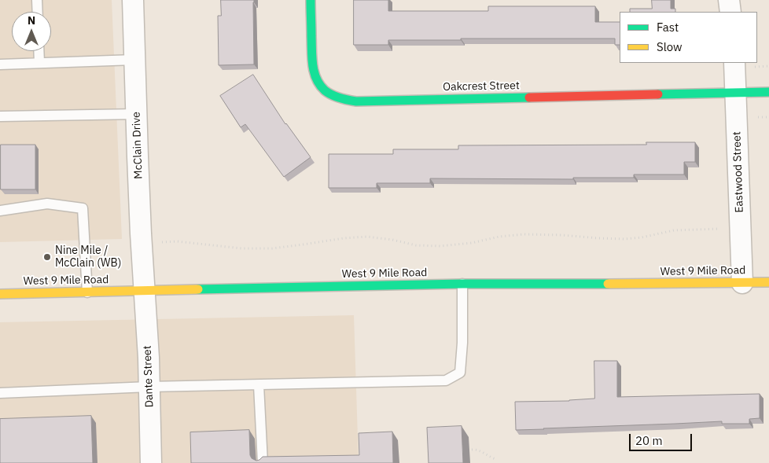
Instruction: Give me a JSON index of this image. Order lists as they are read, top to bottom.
{
  "streets": {
    "main road": ["Oakcrest Street", "West 9 Mile Road"],
    "street": ["McClain Drive", "Eastwood Street", "Dante Street"]
  },
  "crossings": [
    ["Oakcrest Street", "Eastwood Street"],
    ["McClain Drive", "West 9 Mile Road"],
    ["McClain Drive", "Dante Street"],
    ["Eastwood Street", "West 9 Mile Road"],
    ["West 9 Mile Road", "Dante Street"]
  ],
  "places": ["Nine Mile / McClain (WB)"],
  "legend": ["Fast", "Slow"],
  "scale_bar": "20 m",
  "north": "top"
}
